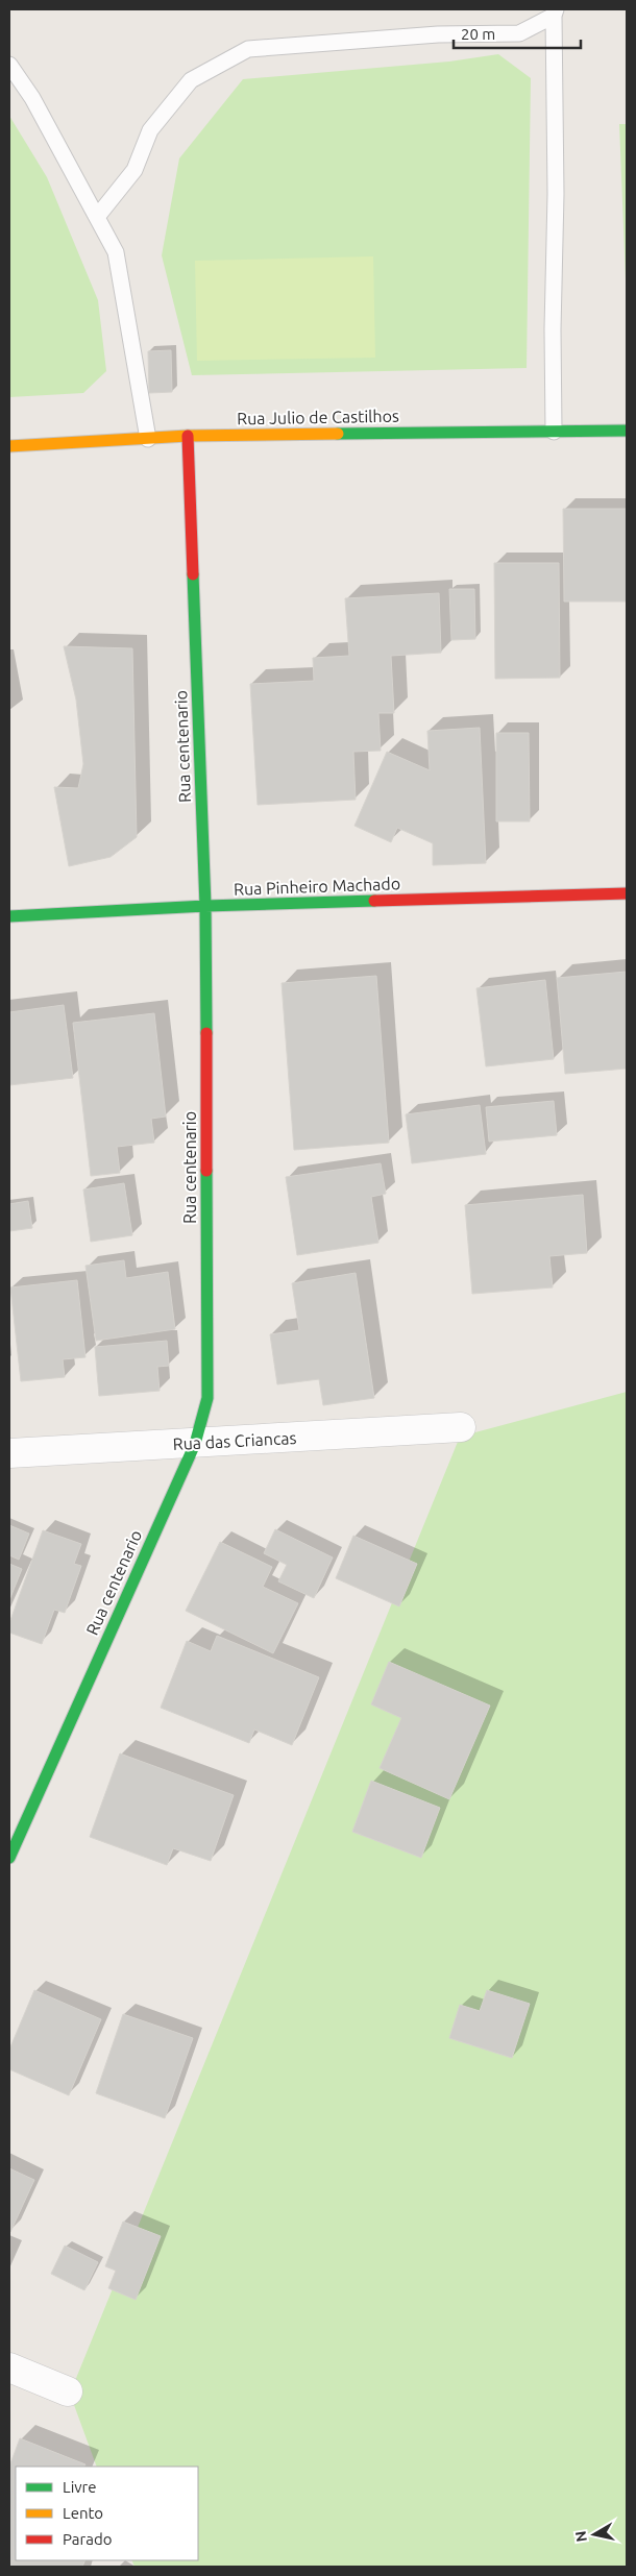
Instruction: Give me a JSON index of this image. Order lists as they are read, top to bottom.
{
  "streets": {
    "street": [
      "Rua Julio de Castilhos",
      "Rua centenario",
      "Rua Pinheiro Machado",
      "Rua das Criancas"
    ]
  },
  "crossings": [
    ["Rua Julio de Castilhos", "Rua centenario"],
    ["Rua centenario", "Rua Pinheiro Machado"],
    ["Rua centenario", "Rua das Criancas"]
  ],
  "legend": ["Livre", "Lento", "Parado"],
  "scale_bar": "20 m",
  "north": "left"
}
